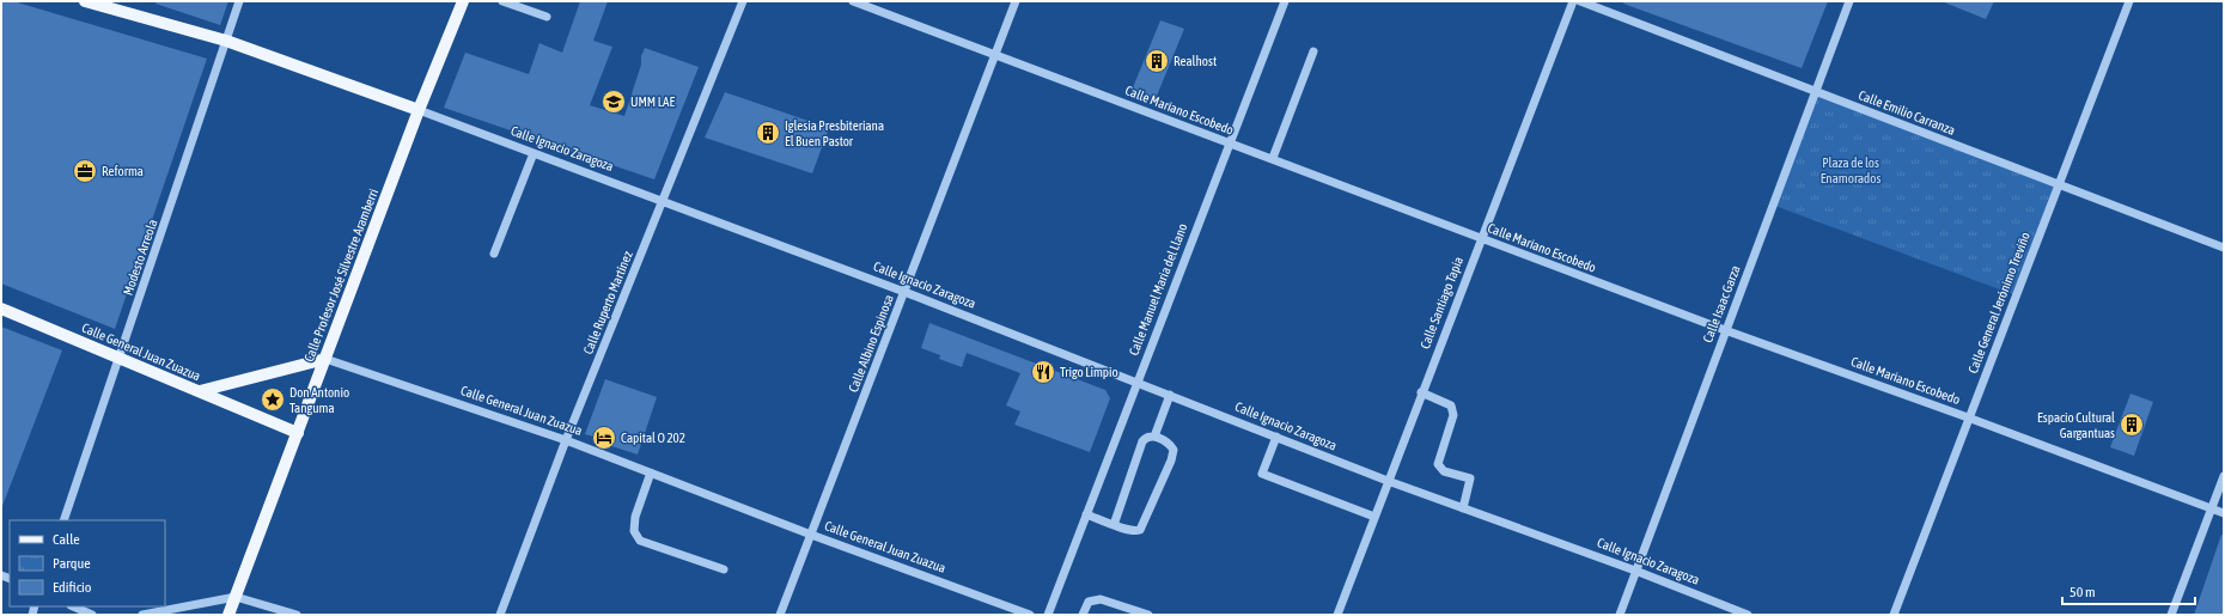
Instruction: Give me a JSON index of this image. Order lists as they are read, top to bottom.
{
  "streets": {
    "main road": ["Calle Ignacio Zaragoza", "Calle Profesor José Silvestre Aramberri", "Calle General Juan Zuazua"],
    "street": [
      "Calle Mariano Escobedo",
      "Calle Emilio Carranza",
      "Modesto Arreola",
      "Calle Manuel Maria del Llano",
      "Calle Ruperto Martínez",
      "Calle Santiago Tapia",
      "Calle General Jerónimo Treviño",
      "Calle Isaac Garza",
      "Calle Albino Espinosa"
    ]
  },
  "crossings": [
    ["Calle Mariano Escobedo", "Calle Manuel Maria del Llano"],
    ["Calle Mariano Escobedo", "Calle Santiago Tapia"],
    ["Calle Mariano Escobedo", "Calle General Jerónimo Treviño"],
    ["Calle Mariano Escobedo", "Calle Isaac Garza"],
    ["Calle Mariano Escobedo", "Calle Albino Espinosa"],
    ["Calle Emilio Carranza", "Calle General Jerónimo Treviño"],
    ["Calle Emilio Carranza", "Calle Isaac Garza"],
    ["Calle Ignacio Zaragoza", "Modesto Arreola"],
    ["Calle Ignacio Zaragoza", "Calle Profesor José Silvestre Aramberri"],
    ["Calle Ignacio Zaragoza", "Calle Manuel Maria del Llano"],
    ["Calle Ignacio Zaragoza", "Calle Ruperto Martínez"],
    ["Calle Ignacio Zaragoza", "Calle Santiago Tapia"],
    ["Calle Ignacio Zaragoza", "Calle Isaac Garza"],
    ["Calle Ignacio Zaragoza", "Calle Albino Espinosa"],
    ["Modesto Arreola", "Calle General Juan Zuazua"],
    ["Calle Profesor José Silvestre Aramberri", "Calle General Juan Zuazua"],
    ["Calle Ruperto Martínez", "Calle General Juan Zuazua"],
    ["Calle Albino Espinosa", "Calle General Juan Zuazua"]
  ],
  "parks": ["Plaza de los Enamorados"],
  "places": {
    "building": ["Realhost", "Iglesia Presbiteriana El Buen Pastor", "Espacio Cultural Gargantuas"],
    "school or university": ["UMM LAE"],
    "office": ["Reforma"],
    "restaurant": ["Trigo Limpio"],
    "place": ["Don Antonio Tanguma"],
    "hotel": ["Capital O 202"]
  },
  "legend": ["Calle", "Parque", "Edificio"],
  "scale_bar": "50 m"
}
